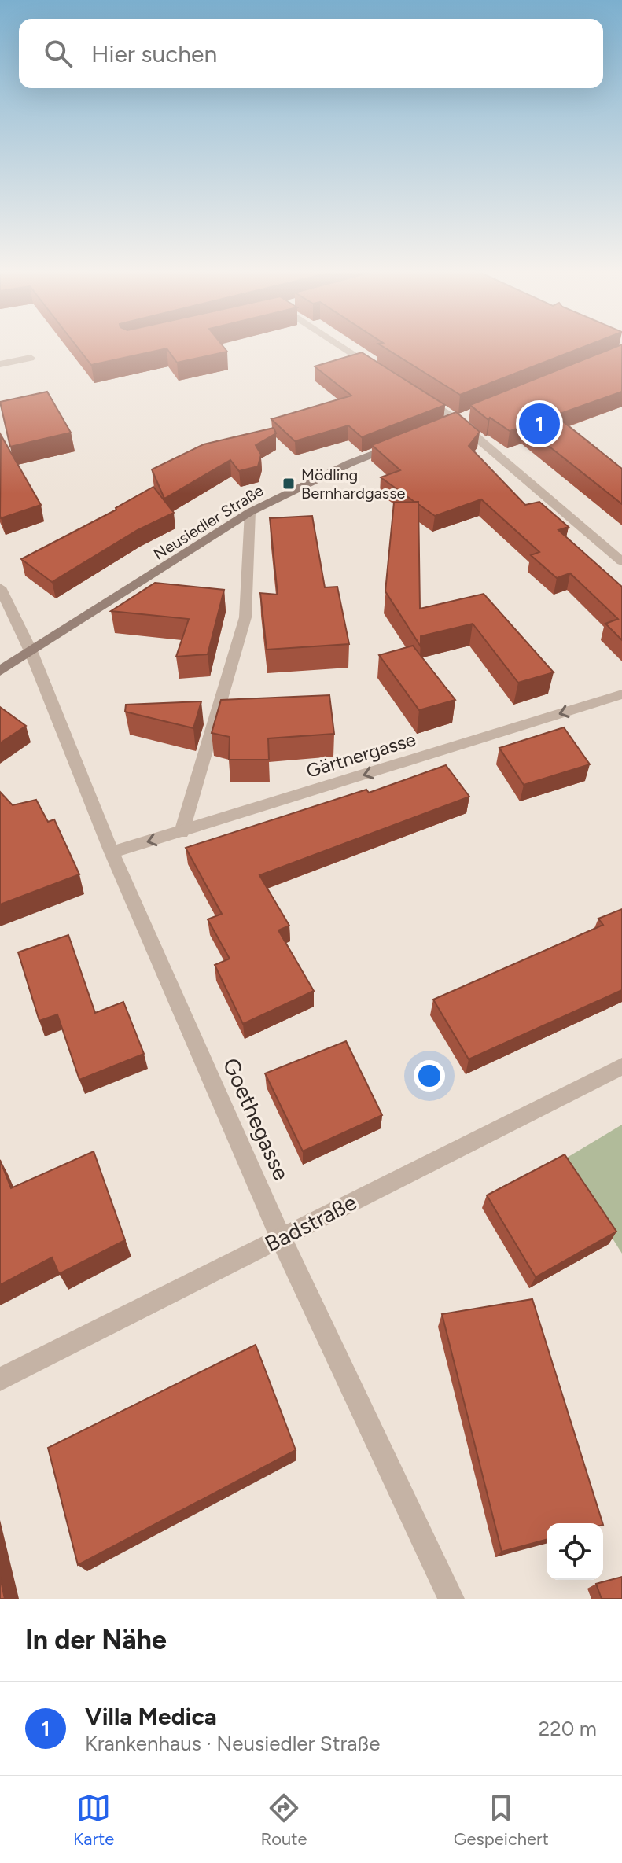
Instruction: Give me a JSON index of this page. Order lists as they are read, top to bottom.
{
  "streets": {
    "main road": ["Neusiedler Straße"],
    "street": ["Gärtnergasse", "Goethegasse", "Badstraße"]
  },
  "crossings": [
    ["Neusiedler Straße", "Goethegasse"],
    ["Gärtnergasse", "Goethegasse"],
    ["Goethegasse", "Badstraße"]
  ],
  "one_way": ["Gärtnergasse"],
  "places": {
    "transit": ["Mödling Bernhardgasse"]
  },
  "page": {
    "search": "Hier suchen",
    "pins": "1",
    "heading": "In der Nähe",
    "list": [
      {
        "mark": "1",
        "name": "Villa Medica",
        "note": "Krankenhaus · Neusiedler Straße",
        "value": "220 m"
      }
    ],
    "nav": ["Karte", "Route", "Gespeichert"]
  }
}
